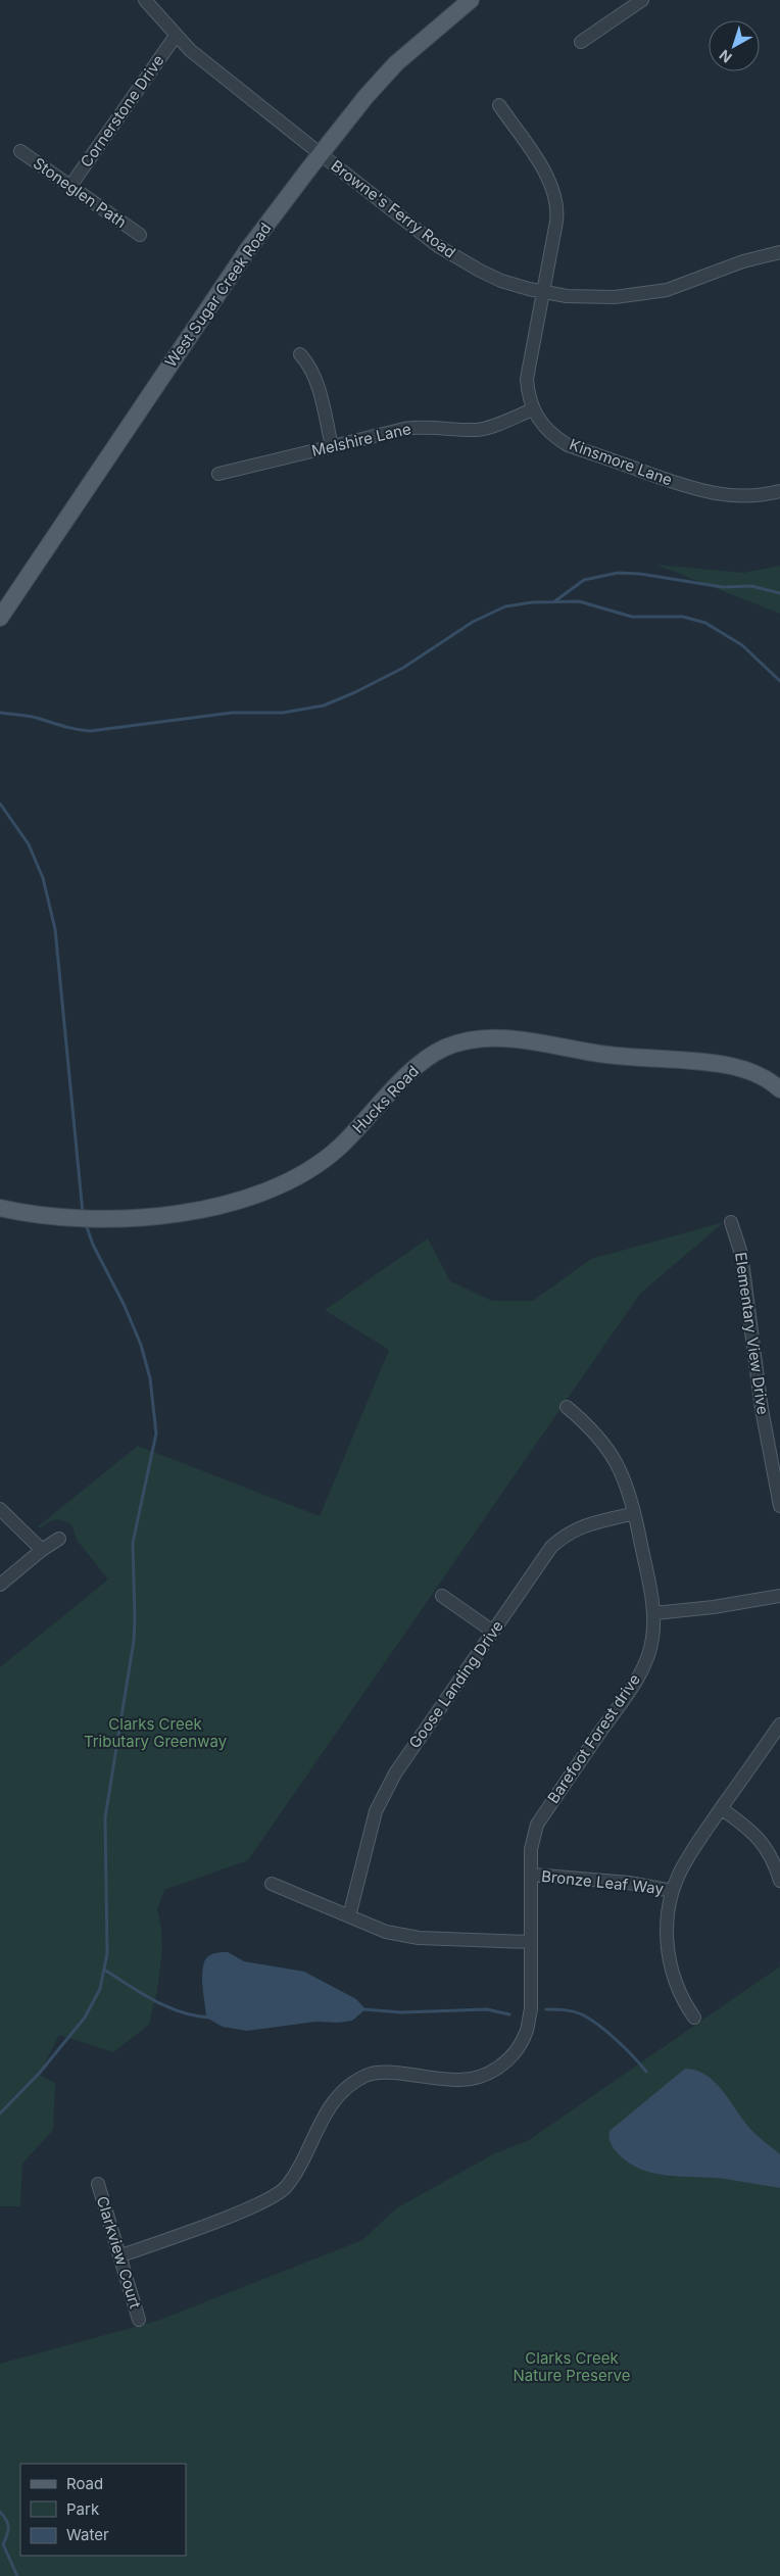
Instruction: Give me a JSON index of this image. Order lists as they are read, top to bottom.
{
  "streets": {
    "main road": ["West Sugar Creek Road", "Hucks Road"],
    "street": [
      "Cornerstone Drive",
      "Stoneglen Path",
      "Browne's Ferry Road",
      "Melshire Lane",
      "Kinsmore Lane",
      "Elementary View Drive",
      "Goose Landing Drive",
      "Barefoot Forest drive",
      "Bronze Leaf Way",
      "Clarkview Court"
    ]
  },
  "crossings": [
    ["Cornerstone Drive", "Stoneglen Path"],
    ["Cornerstone Drive", "Browne's Ferry Road"],
    ["Browne's Ferry Road", "West Sugar Creek Road"],
    ["Browne's Ferry Road", "Kinsmore Lane"],
    ["Melshire Lane", "Kinsmore Lane"],
    ["Goose Landing Drive", "Barefoot Forest drive"],
    ["Barefoot Forest drive", "Bronze Leaf Way"]
  ],
  "parks": ["Clarks Creek Tributary Greenway", "Clarks Creek Nature Preserve"],
  "legend": ["Road", "Park", "Water"],
  "north": "bottom left"
}
